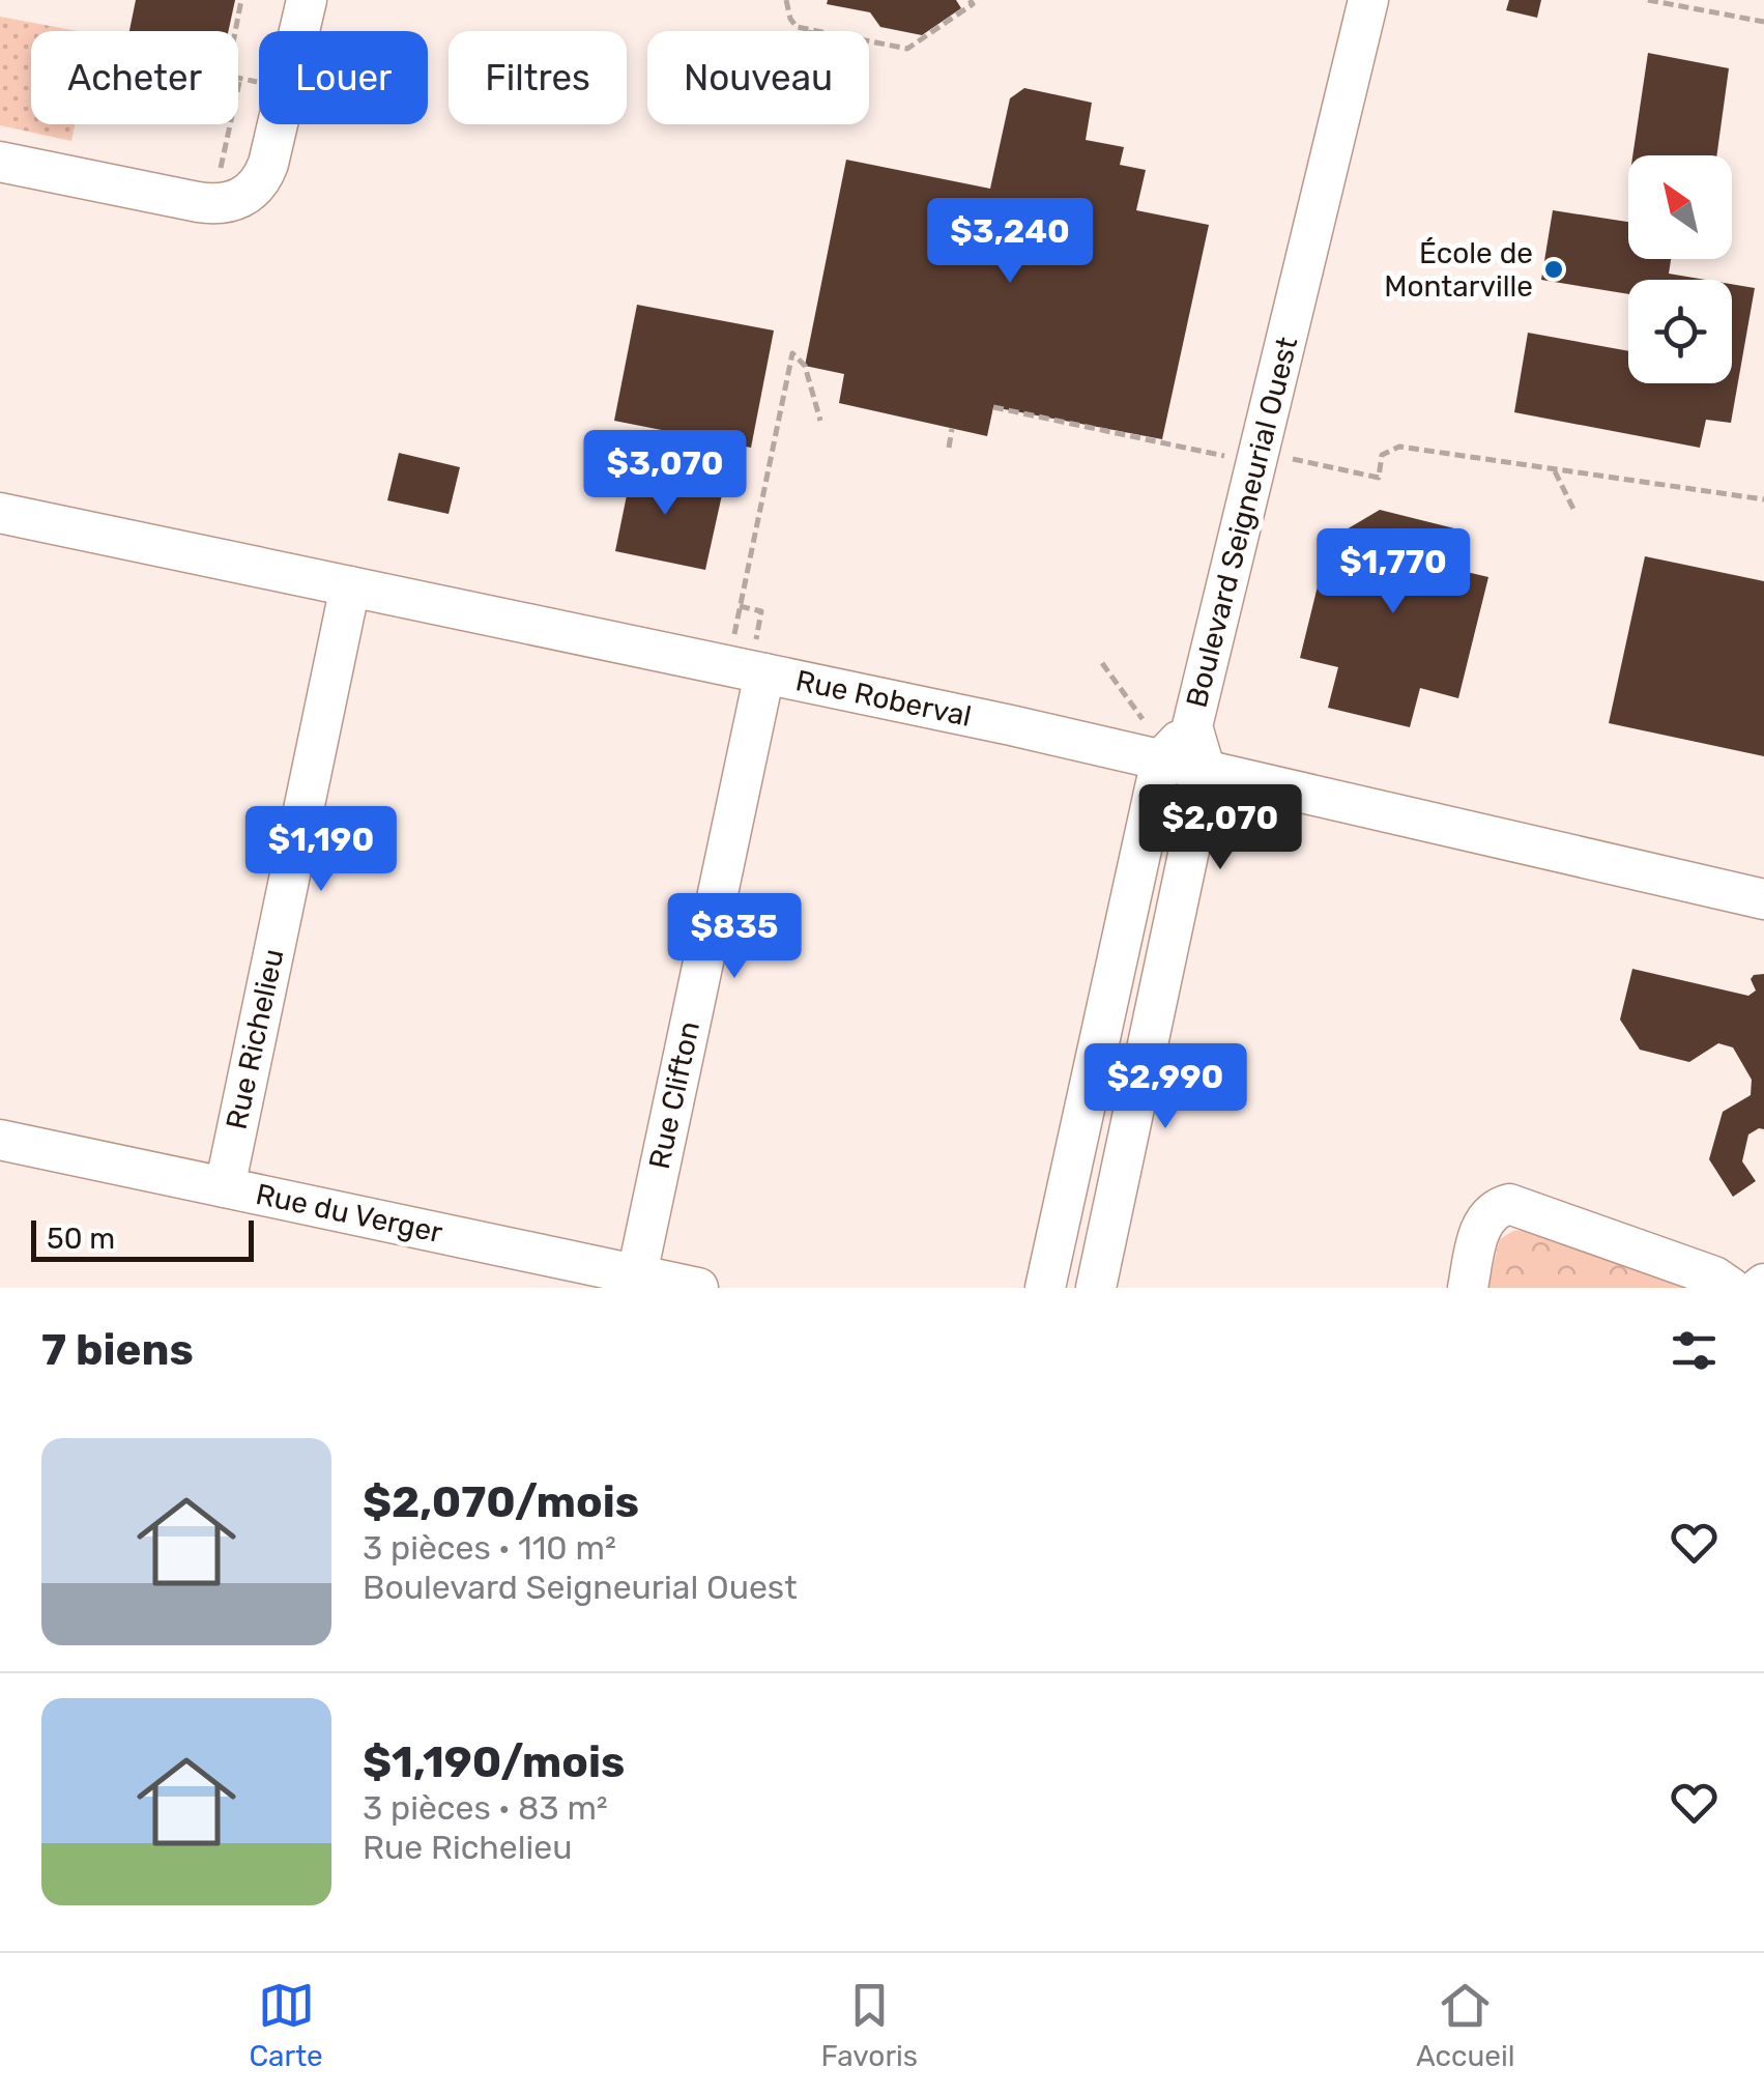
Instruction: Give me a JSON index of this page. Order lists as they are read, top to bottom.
{
  "streets": {
    "street": [
      "Boulevard Seigneurial Ouest",
      "Rue Roberval",
      "Rue Richelieu",
      "Rue Clifton",
      "Rue du Verger"
    ]
  },
  "crossings": [
    ["Boulevard Seigneurial Ouest", "Rue Roberval"],
    ["Rue Roberval", "Rue Richelieu"],
    ["Rue Roberval", "Rue Clifton"],
    ["Rue Richelieu", "Rue du Verger"],
    ["Rue Clifton", "Rue du Verger"]
  ],
  "places": ["École de Montarville"],
  "scale_bar": "50 m",
  "north": "top left",
  "page": {
    "chip": [
      "Acheter",
      "Louer",
      "Filtres",
      "Nouveau"
    ],
    "price": [
      "$3,240",
      "$3,070",
      "$1,770",
      "$2,070",
      "$1,190",
      "$835",
      "$2,990"
    ],
    "scale": "50 m",
    "heading": "7 biens",
    "list": [
      {
        "name": "$2,070/mois",
        "note": "3 pièces · 110 m² · Boulevard Seigneurial Ouest"
      },
      {
        "name": "$1,190/mois",
        "note": "3 pièces · 83 m² · Rue Richelieu"
      }
    ],
    "tabs": ["Carte", "Favoris", "Accueil"]
  }
}
